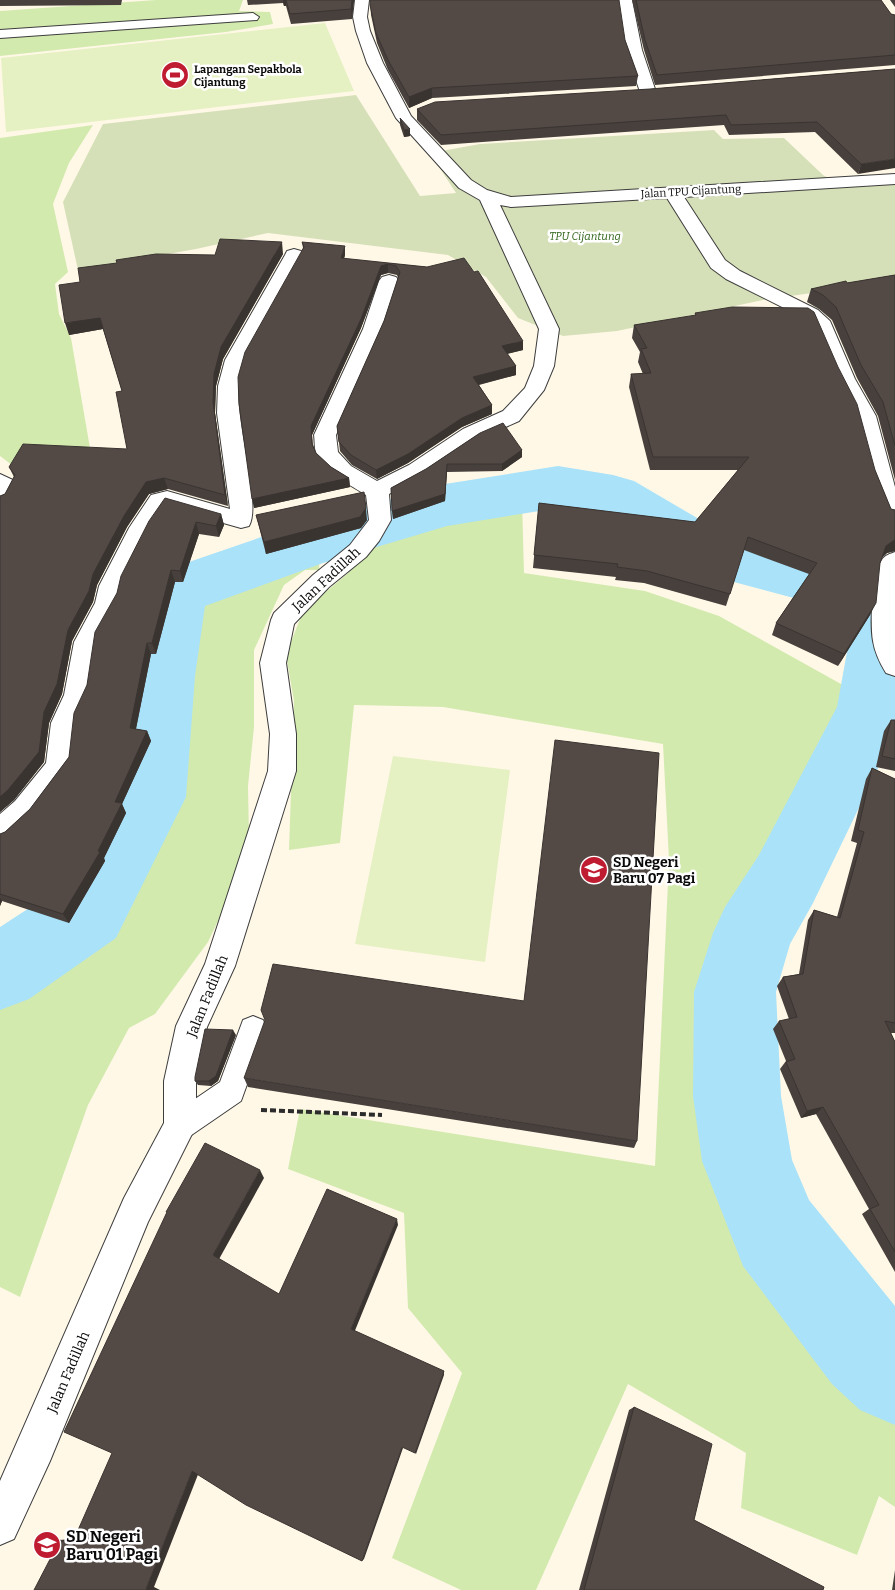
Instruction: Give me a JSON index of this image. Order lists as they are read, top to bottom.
{
  "streets": {
    "street": ["Jalan TPU Cijantung", "Jalan Fadillah"]
  },
  "parks": ["TPU Cijantung"],
  "places": {
    "sports": ["Lapangan Sepakbola Cijantung"],
    "school or university": ["SD Negeri Baru 07 Pagi", "SD Negeri Baru 01 Pagi"]
  }
}
